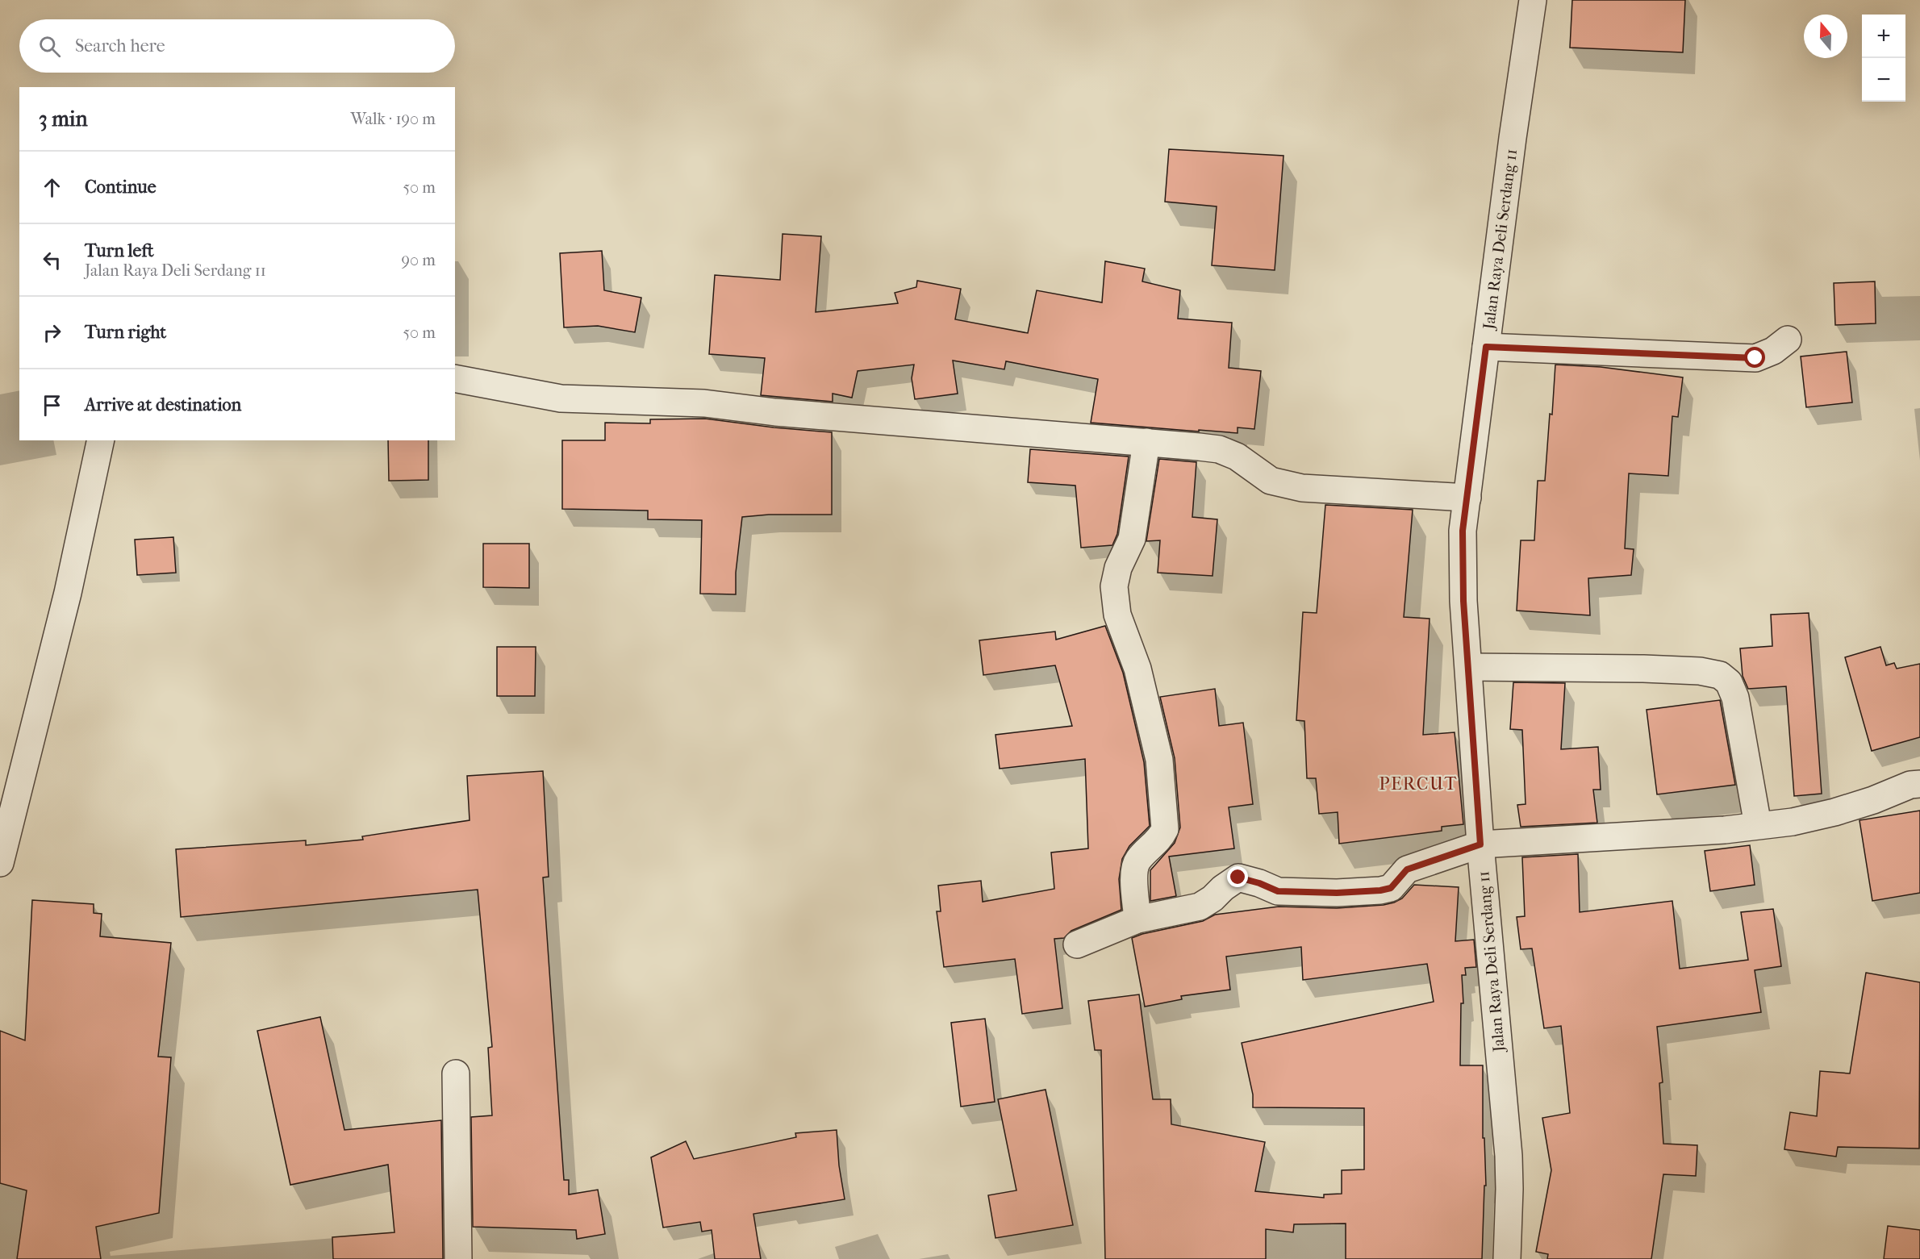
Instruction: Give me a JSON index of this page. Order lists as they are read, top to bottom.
{
  "streets": {
    "street": ["Jalan Raya Deli Serdang 11"]
  },
  "districts": ["PERCUT"],
  "north": "top",
  "page": {
    "map_buttons": ["+", "−"],
    "search": "Search here",
    "heading": ["3 min", "Walk · 190 m"],
    "list": [
      ["Continue", "50 m"],
      ["Turn left", "Jalan Raya Deli Serdang 11", "90 m"],
      ["Turn right", "50 m"],
      "Arrive at destination"
    ]
  }
}
